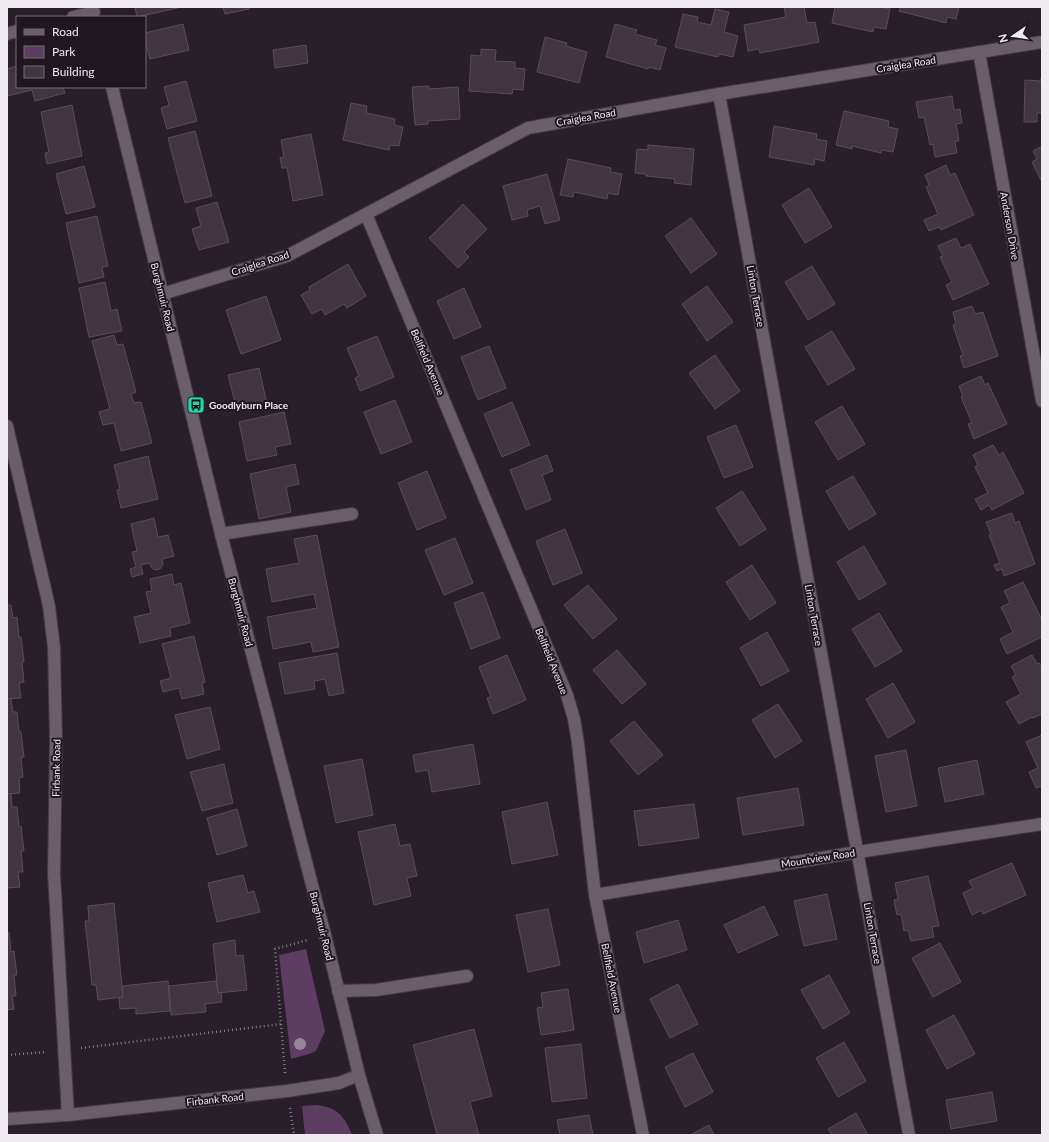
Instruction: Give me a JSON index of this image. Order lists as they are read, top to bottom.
{
  "streets": {
    "street": [
      "Craiglea Road",
      "Anderson Drive",
      "Linton Terrace",
      "Burghmuir Road",
      "Bellfield Avenue",
      "Firbank Road",
      "Mountview Road"
    ]
  },
  "crossings": [
    ["Craiglea Road", "Anderson Drive"],
    ["Craiglea Road", "Linton Terrace"],
    ["Craiglea Road", "Burghmuir Road"],
    ["Craiglea Road", "Bellfield Avenue"],
    ["Linton Terrace", "Mountview Road"],
    ["Burghmuir Road", "Firbank Road"],
    ["Bellfield Avenue", "Mountview Road"]
  ],
  "places": {
    "bus stop": ["Goodlyburn Place"]
  },
  "legend": ["Road", "Park", "Building"],
  "north": "left"
}
